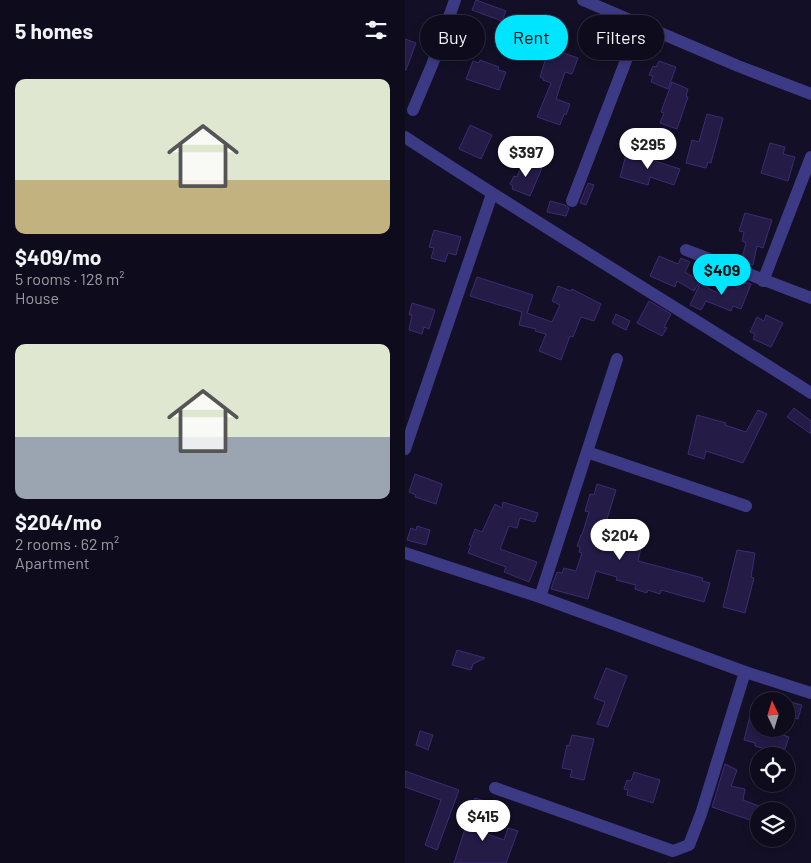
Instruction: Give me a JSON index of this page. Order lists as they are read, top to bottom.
{
  "north": "top",
  "page": {
    "heading": "5 homes",
    "chip": ["Buy", "Rent", "Filters"],
    "list": [
      {
        "name": "$409/mo",
        "note": "5 rooms · 128 m² · House"
      },
      {
        "name": "$204/mo",
        "note": "2 rooms · 62 m² · Apartment"
      }
    ],
    "price": [
      "$295",
      "$397",
      "$409",
      "$204",
      "$415"
    ]
  }
}
